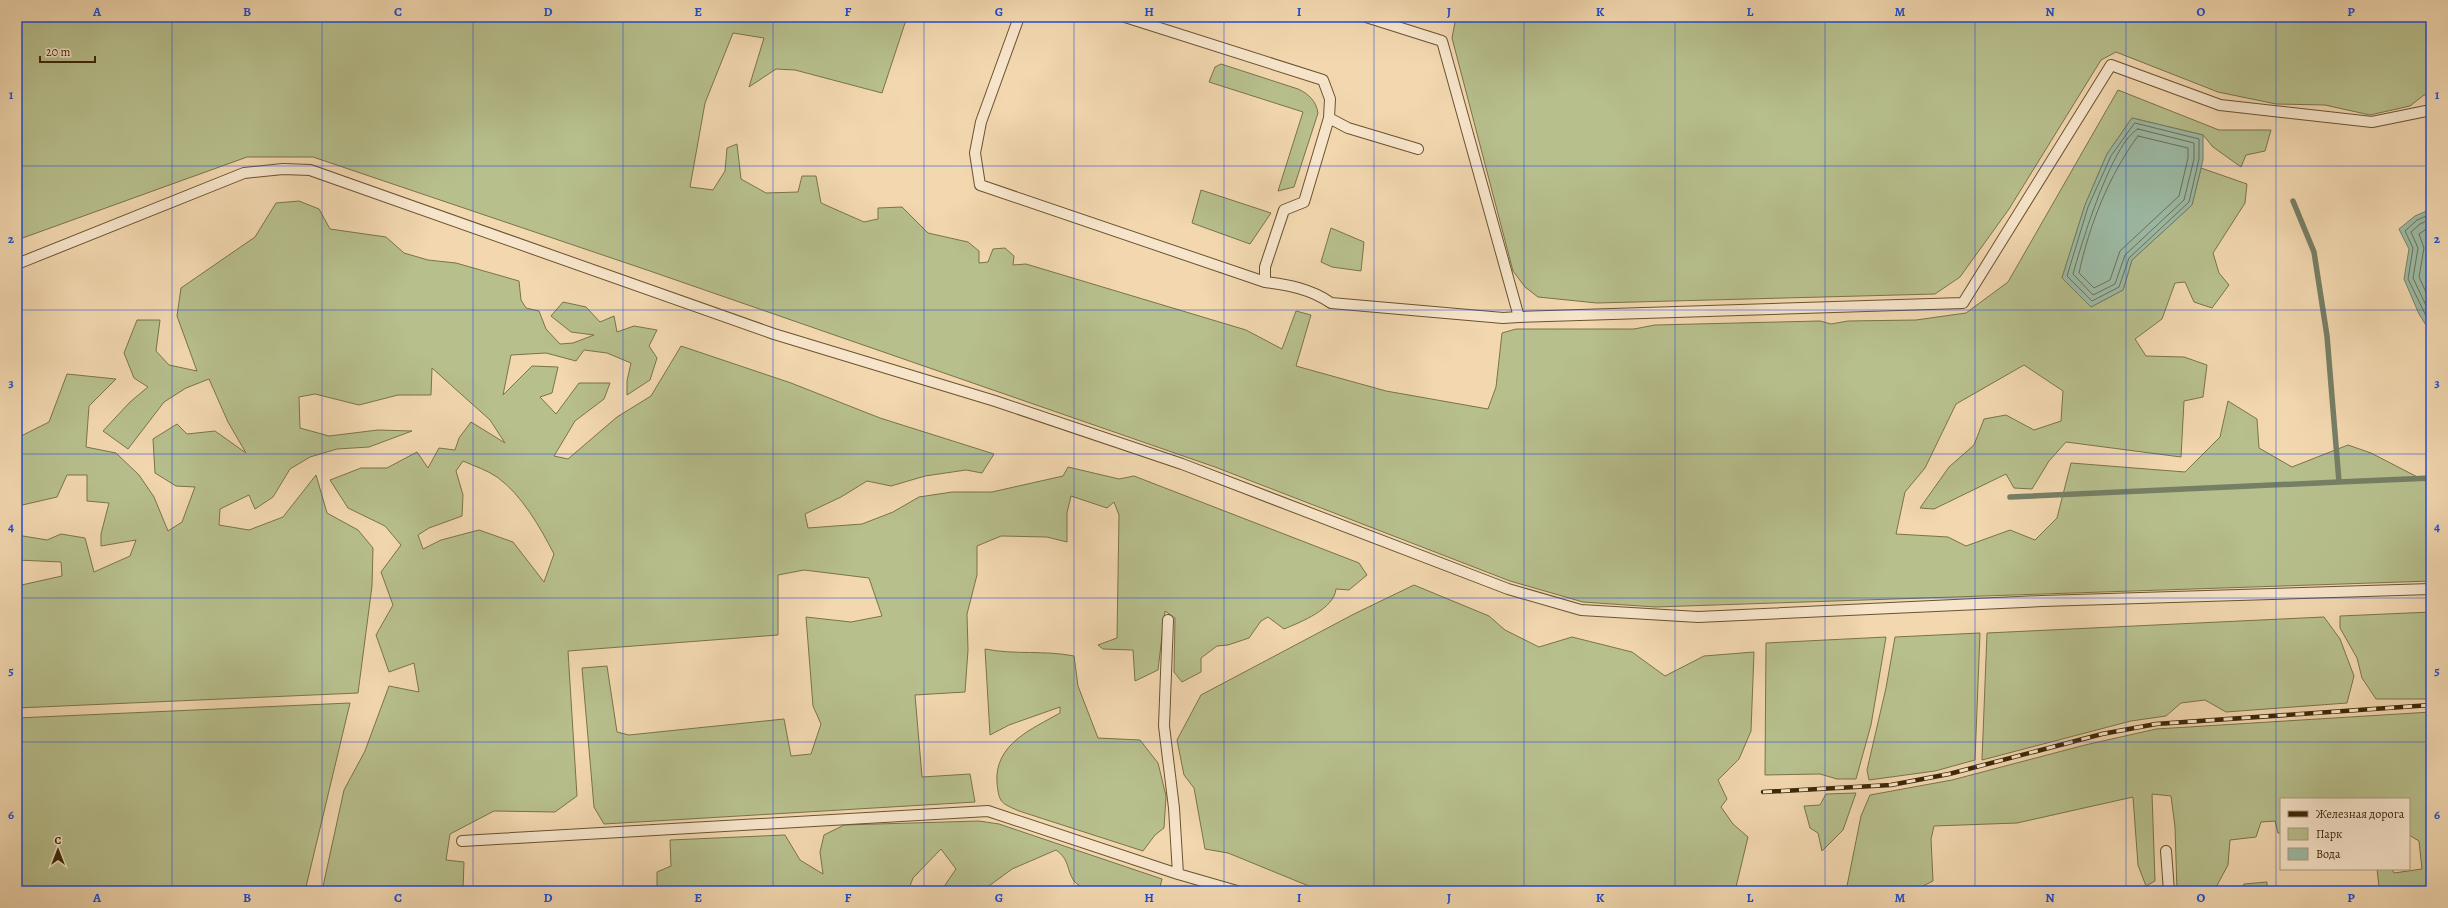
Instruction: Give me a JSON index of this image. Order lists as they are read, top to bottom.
{
  "legend": ["Железная дорога", "Парк", "Вода"],
  "scale_bar": "20 m",
  "north": "top",
  "grid": {
    "columns": [
      "A",
      "B",
      "C",
      "D",
      "E",
      "F",
      "G",
      "H",
      "I",
      "J",
      "K",
      "L",
      "M",
      "N",
      "O",
      "P"
    ],
    "rows": [
      "1",
      "2",
      "3",
      "4",
      "5",
      "6"
    ]
  }
}
